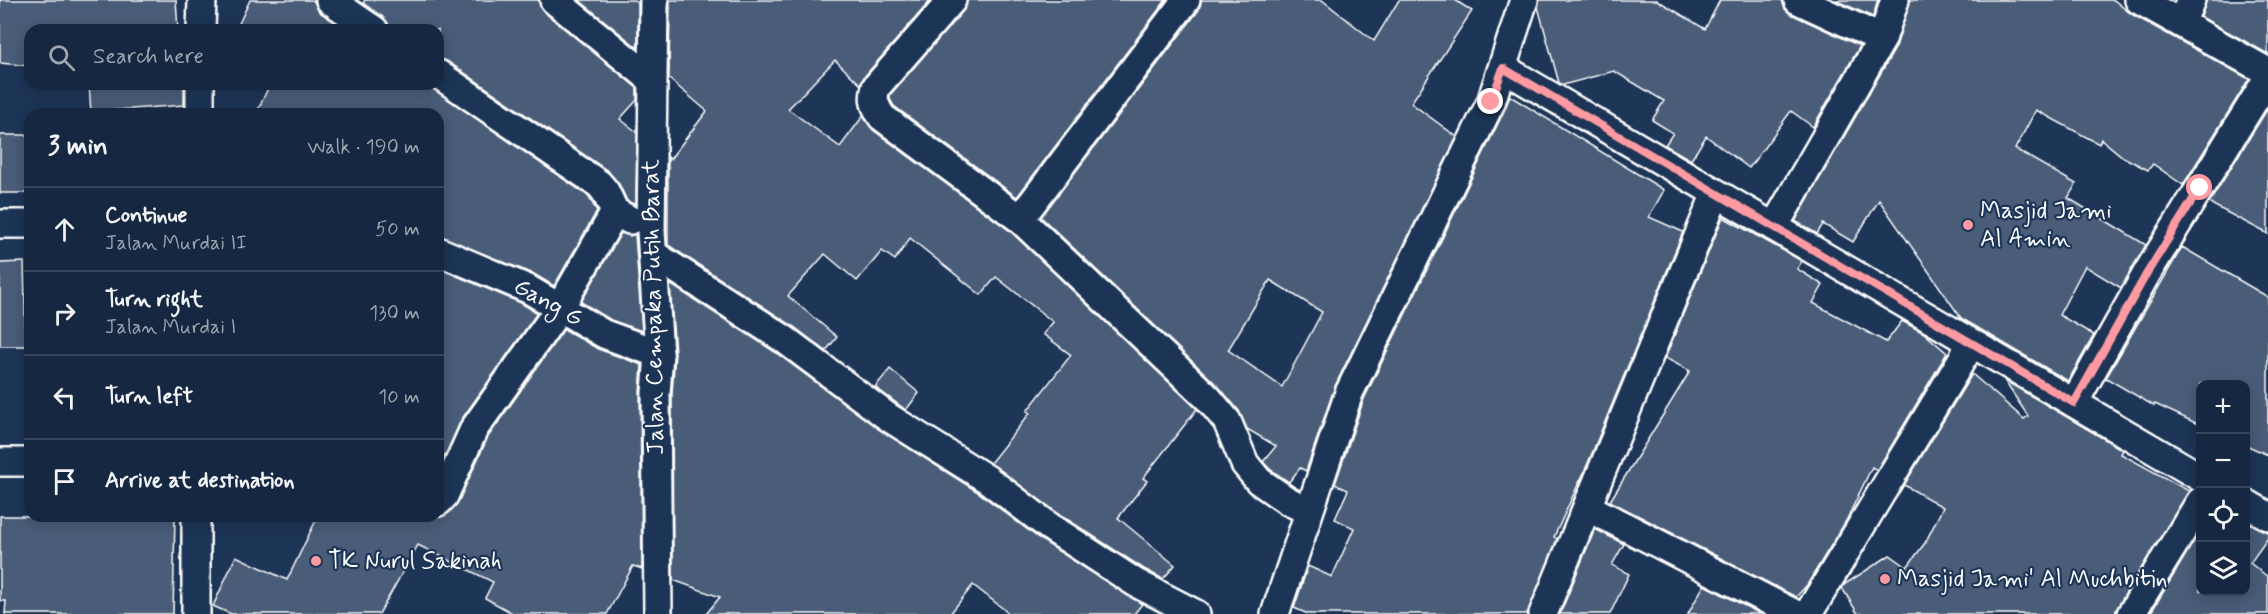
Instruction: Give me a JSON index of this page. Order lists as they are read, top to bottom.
{
  "streets": {
    "street": ["Gang G", "Jalan Cempaka Putih Barat"]
  },
  "crossings": [
    ["Gang G", "Jalan Cempaka Putih Barat"]
  ],
  "places": ["Masjid Jami Al Amin", "TK Nurul Sakinah", "Masjid Jami' Al Muchbitin"],
  "page": {
    "search": "Search here",
    "heading": ["3 min", "Walk · 190 m"],
    "list": [
      ["Continue", "Jalan Murdai II", "50 m"],
      ["Turn right", "Jalan Murdai I", "130 m"],
      ["Turn left", "10 m"],
      "Arrive at destination"
    ],
    "map_buttons": ["+", "−"]
  }
}
